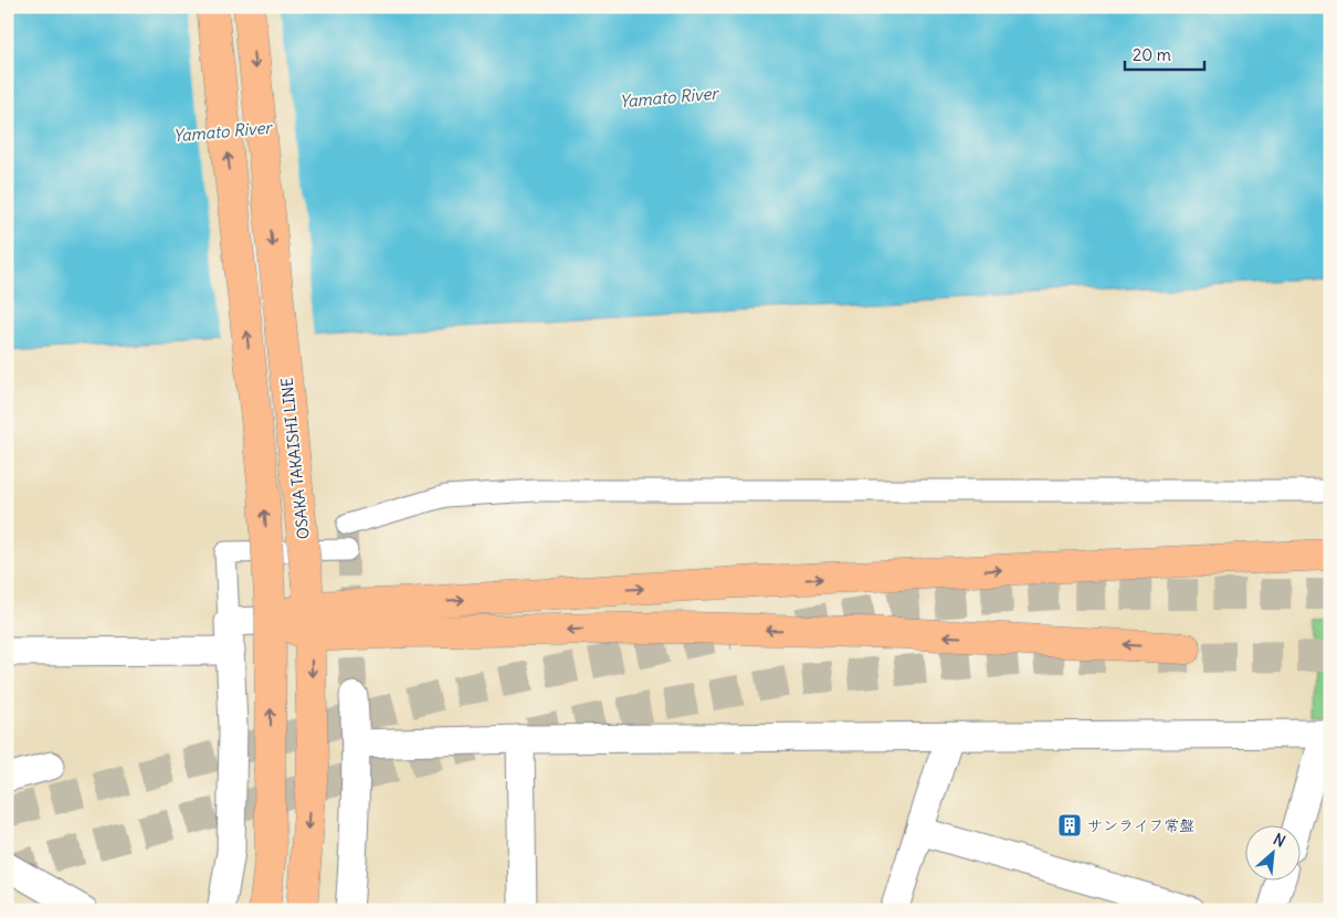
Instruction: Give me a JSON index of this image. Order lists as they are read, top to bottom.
{
  "streets": {
    "main road": ["OSAKA TAKAISHI LINE"]
  },
  "water": ["Yamato River"],
  "places": {
    "building": ["サンライフ常盤"]
  },
  "scale_bar": "20 m",
  "north": "top right"
}
